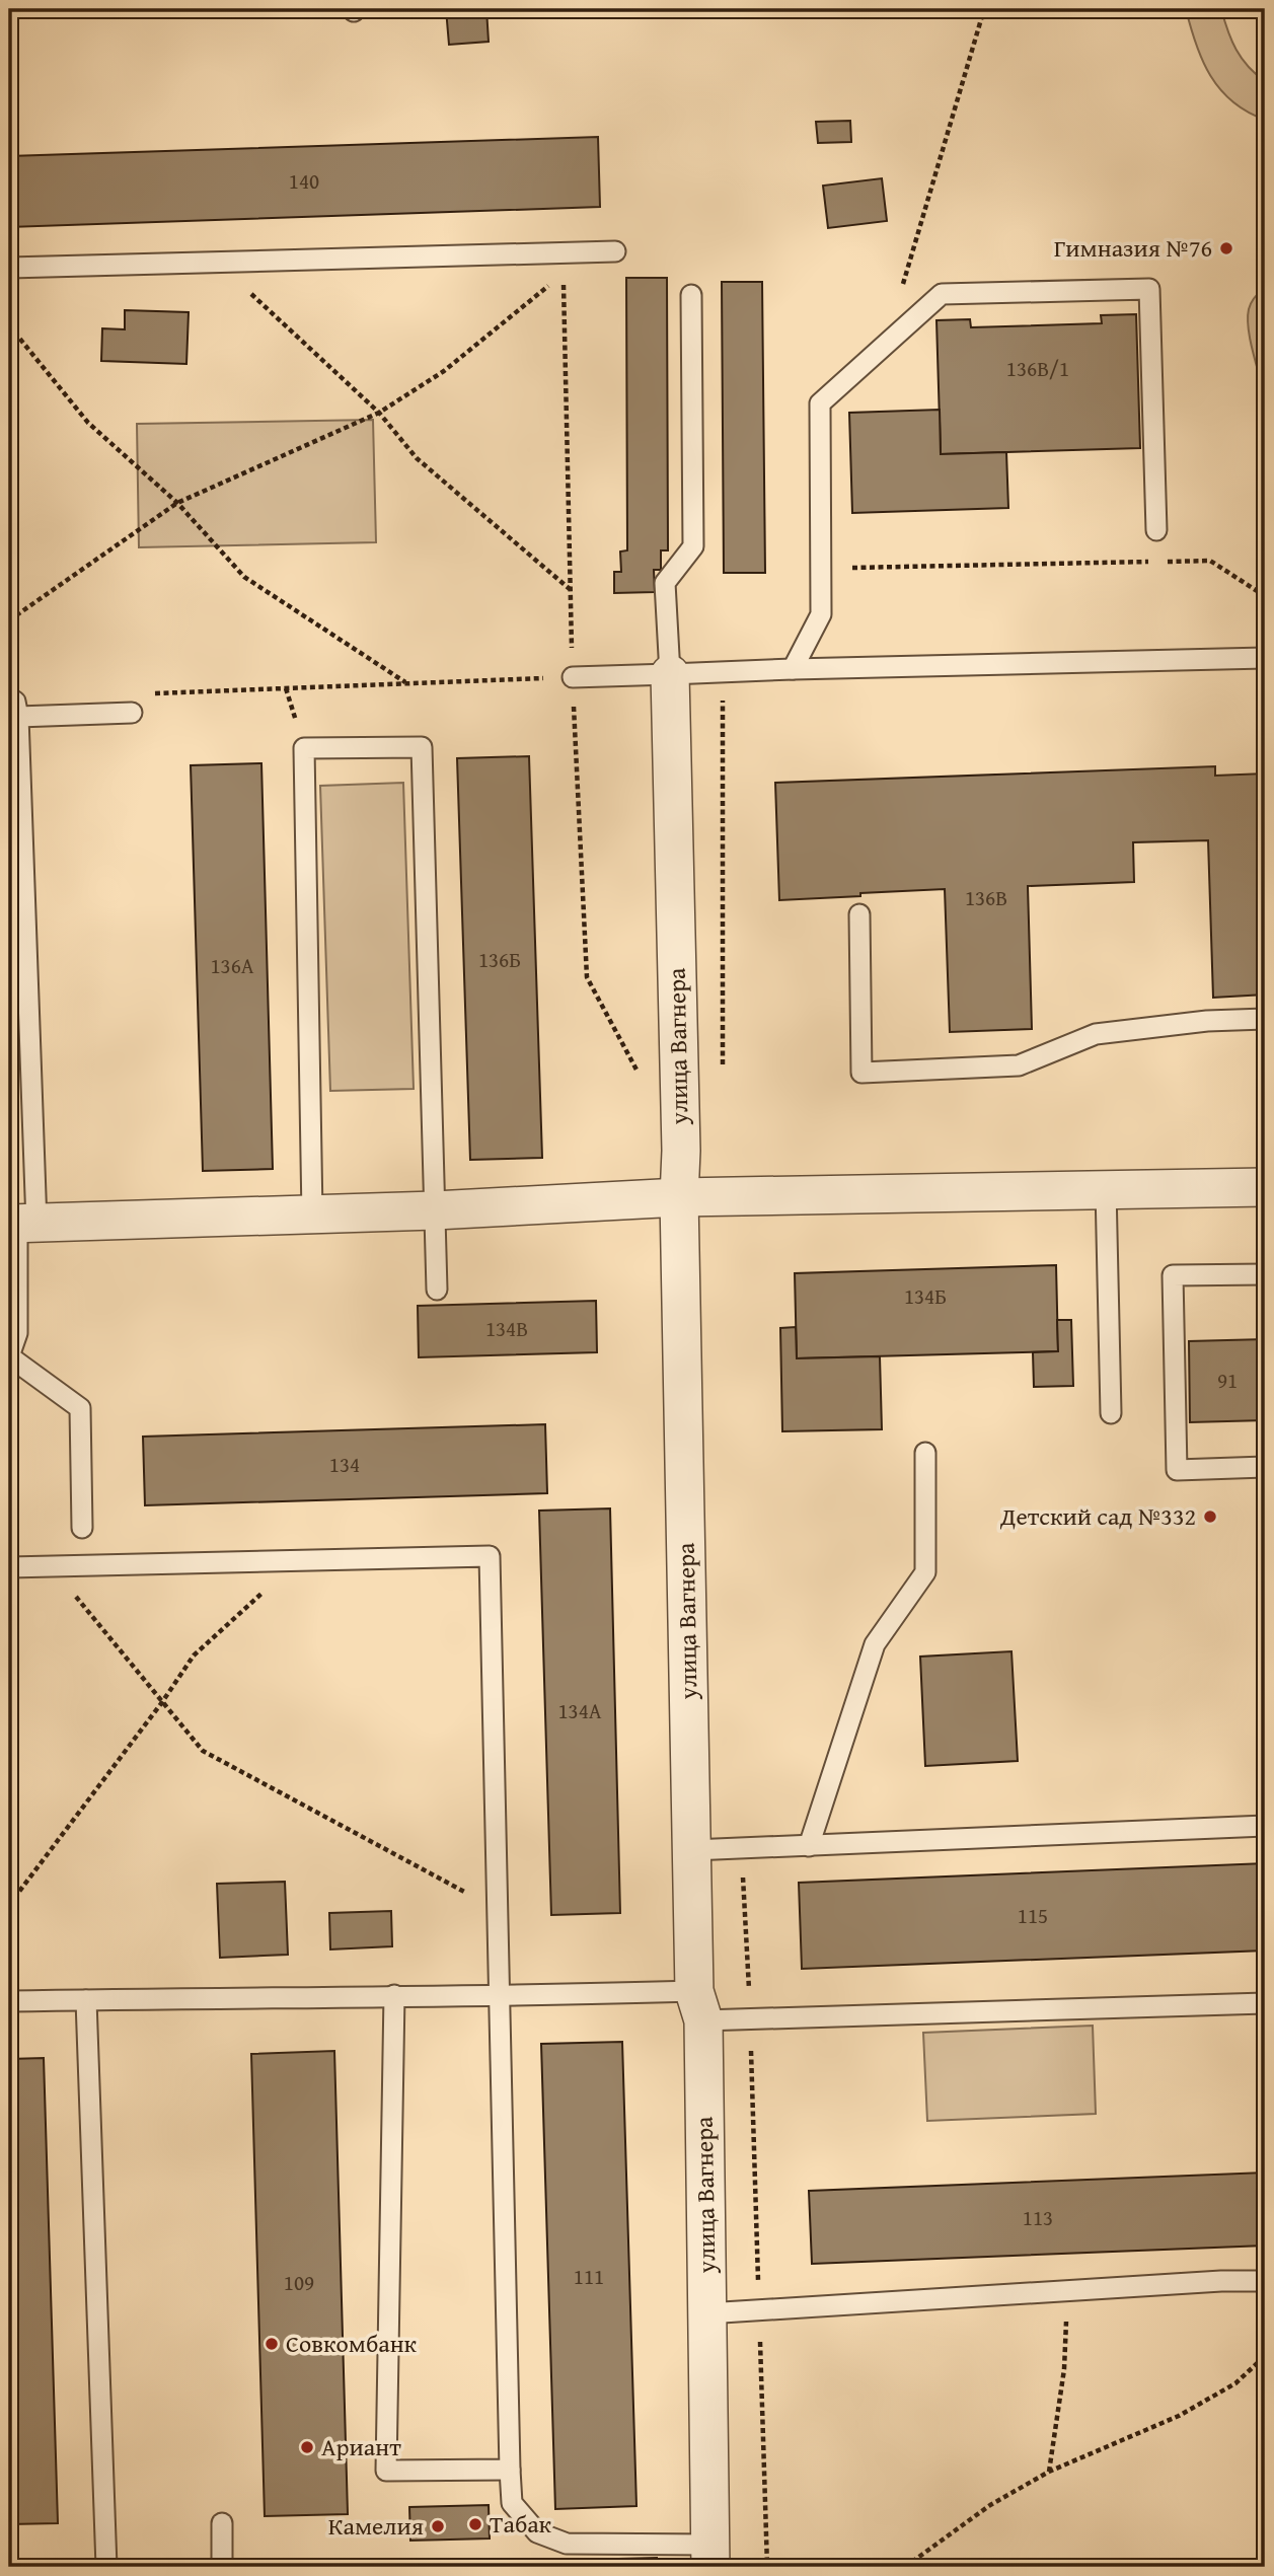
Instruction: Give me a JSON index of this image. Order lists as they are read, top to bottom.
{
  "streets": {
    "street": ["улица Вагнера"]
  },
  "places": [
    "Гимназия №76",
    "Детский cад №332",
    "Совкомбанк",
    "Ариант",
    "Табак",
    "Камелия"
  ],
  "house_numbers": [
    "140",
    "136В/1",
    "136В",
    "136Б",
    "136А",
    "134Б",
    "134В",
    "91",
    "134",
    "134А",
    "115",
    "113",
    "111",
    "109"
  ]
}
